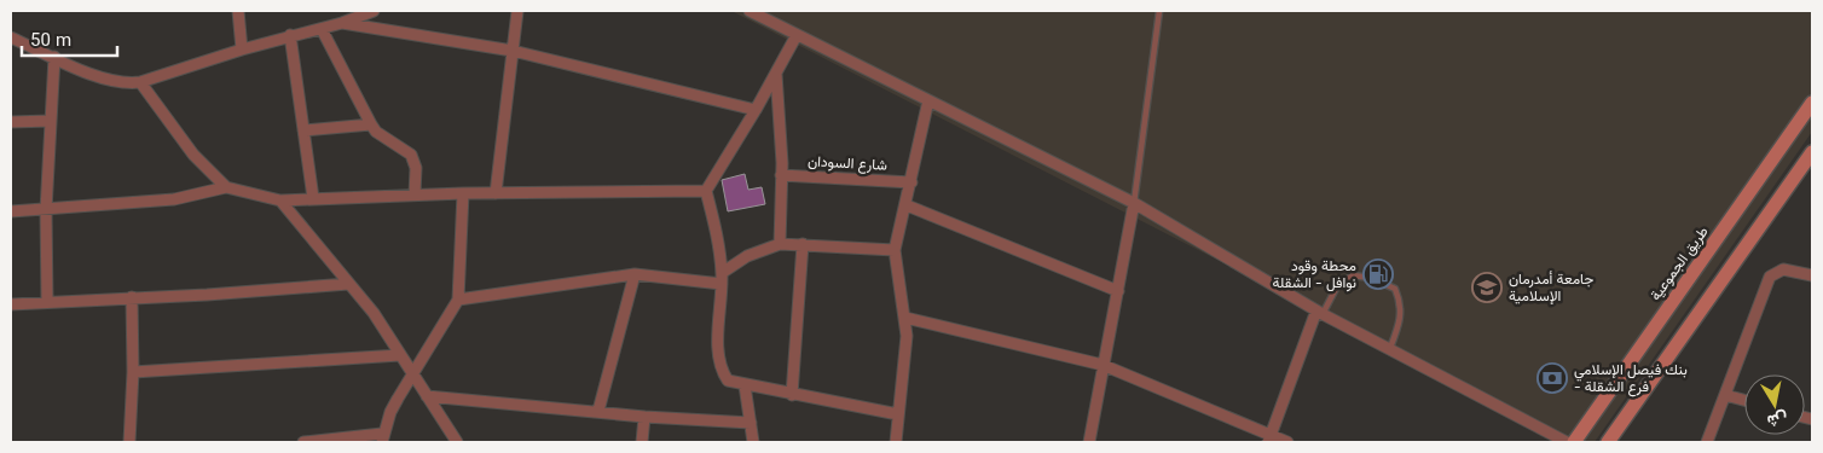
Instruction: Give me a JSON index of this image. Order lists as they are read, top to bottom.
{
  "streets": {
    "main road": ["طريق الجموعية"],
    "street": ["شارع السودان"]
  },
  "places": {
    "fuel station": ["محطة وقود نوافل - الشقلة"],
    "school or university": ["جامعة أمدرمان الإسلامية"],
    "bank": ["بنك فيصل الإسلامي - فرع الشقلة"]
  },
  "scale_bar": "50 m",
  "north": "bottom"
}
